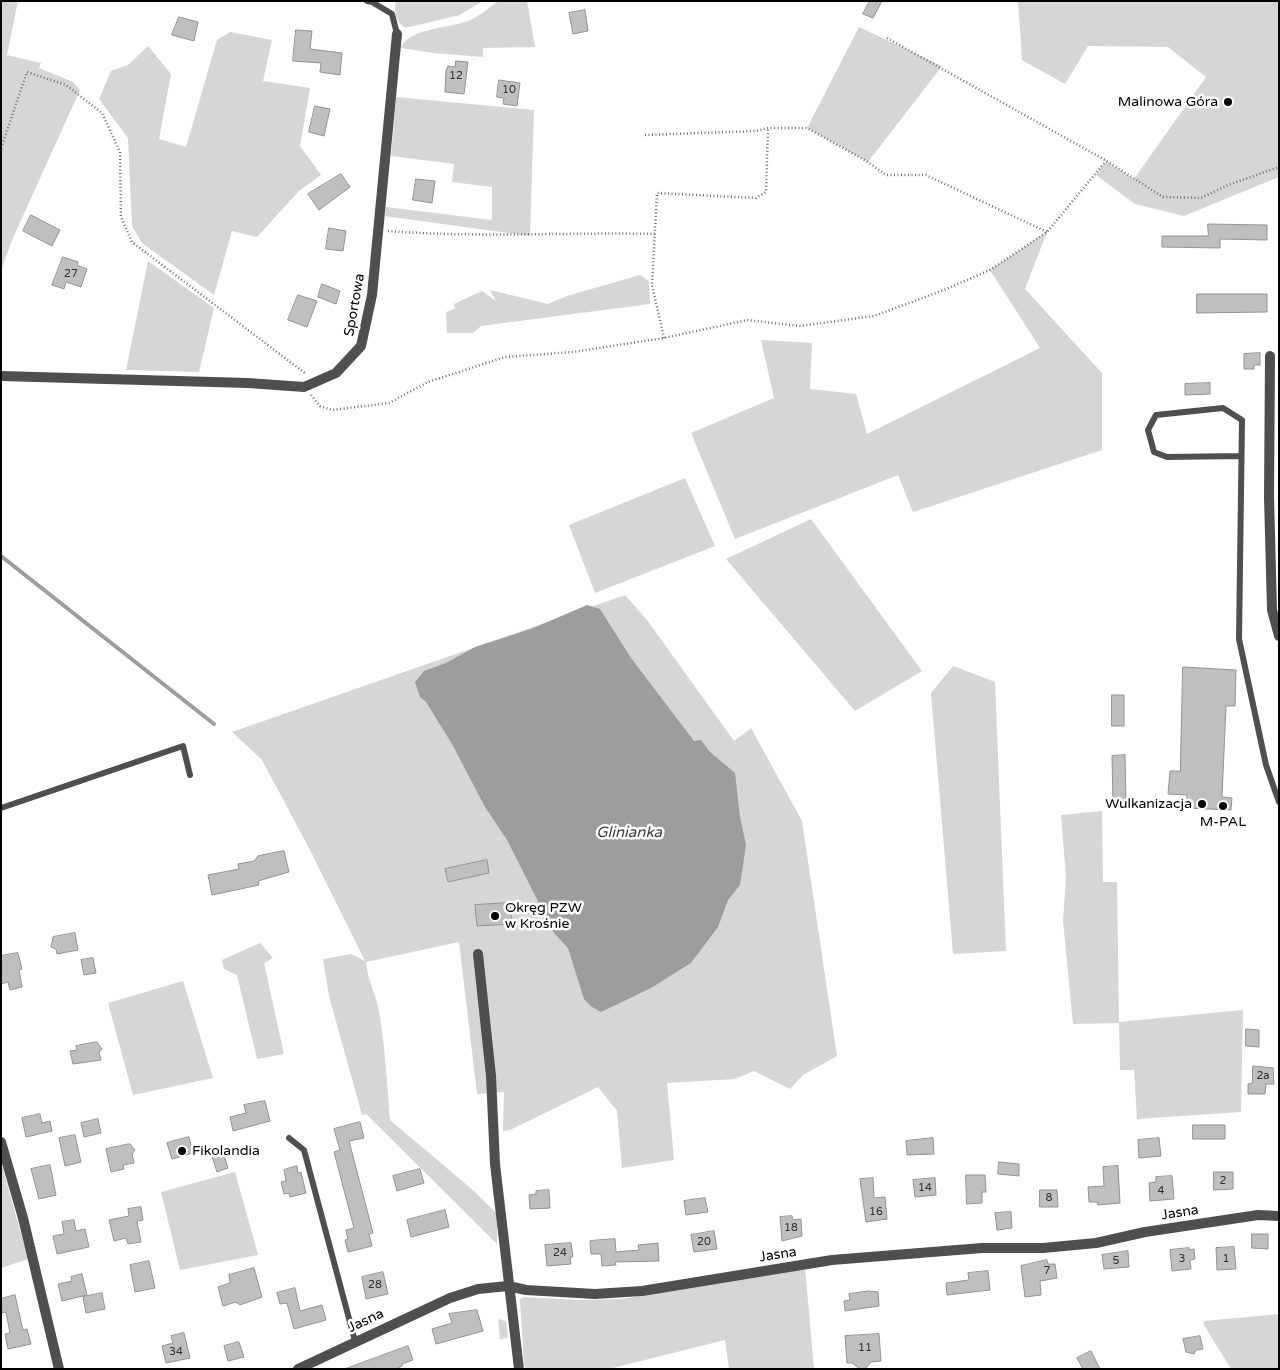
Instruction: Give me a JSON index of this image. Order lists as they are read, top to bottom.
{
  "streets": {
    "street": ["Sportowa", "Jasna"]
  },
  "water": ["Glinianka"],
  "places": [
    "Malinowa Góra",
    "Wulkanizacja",
    "M-PAL",
    "Okręg PZW w Krośnie",
    "Fikolandia"
  ],
  "house_numbers": [
    "12",
    "10",
    "27",
    "2a",
    "2",
    "14",
    "4",
    "8",
    "16",
    "18",
    "20",
    "24",
    "3",
    "1",
    "5",
    "7",
    "28",
    "11",
    "34"
  ]
}
